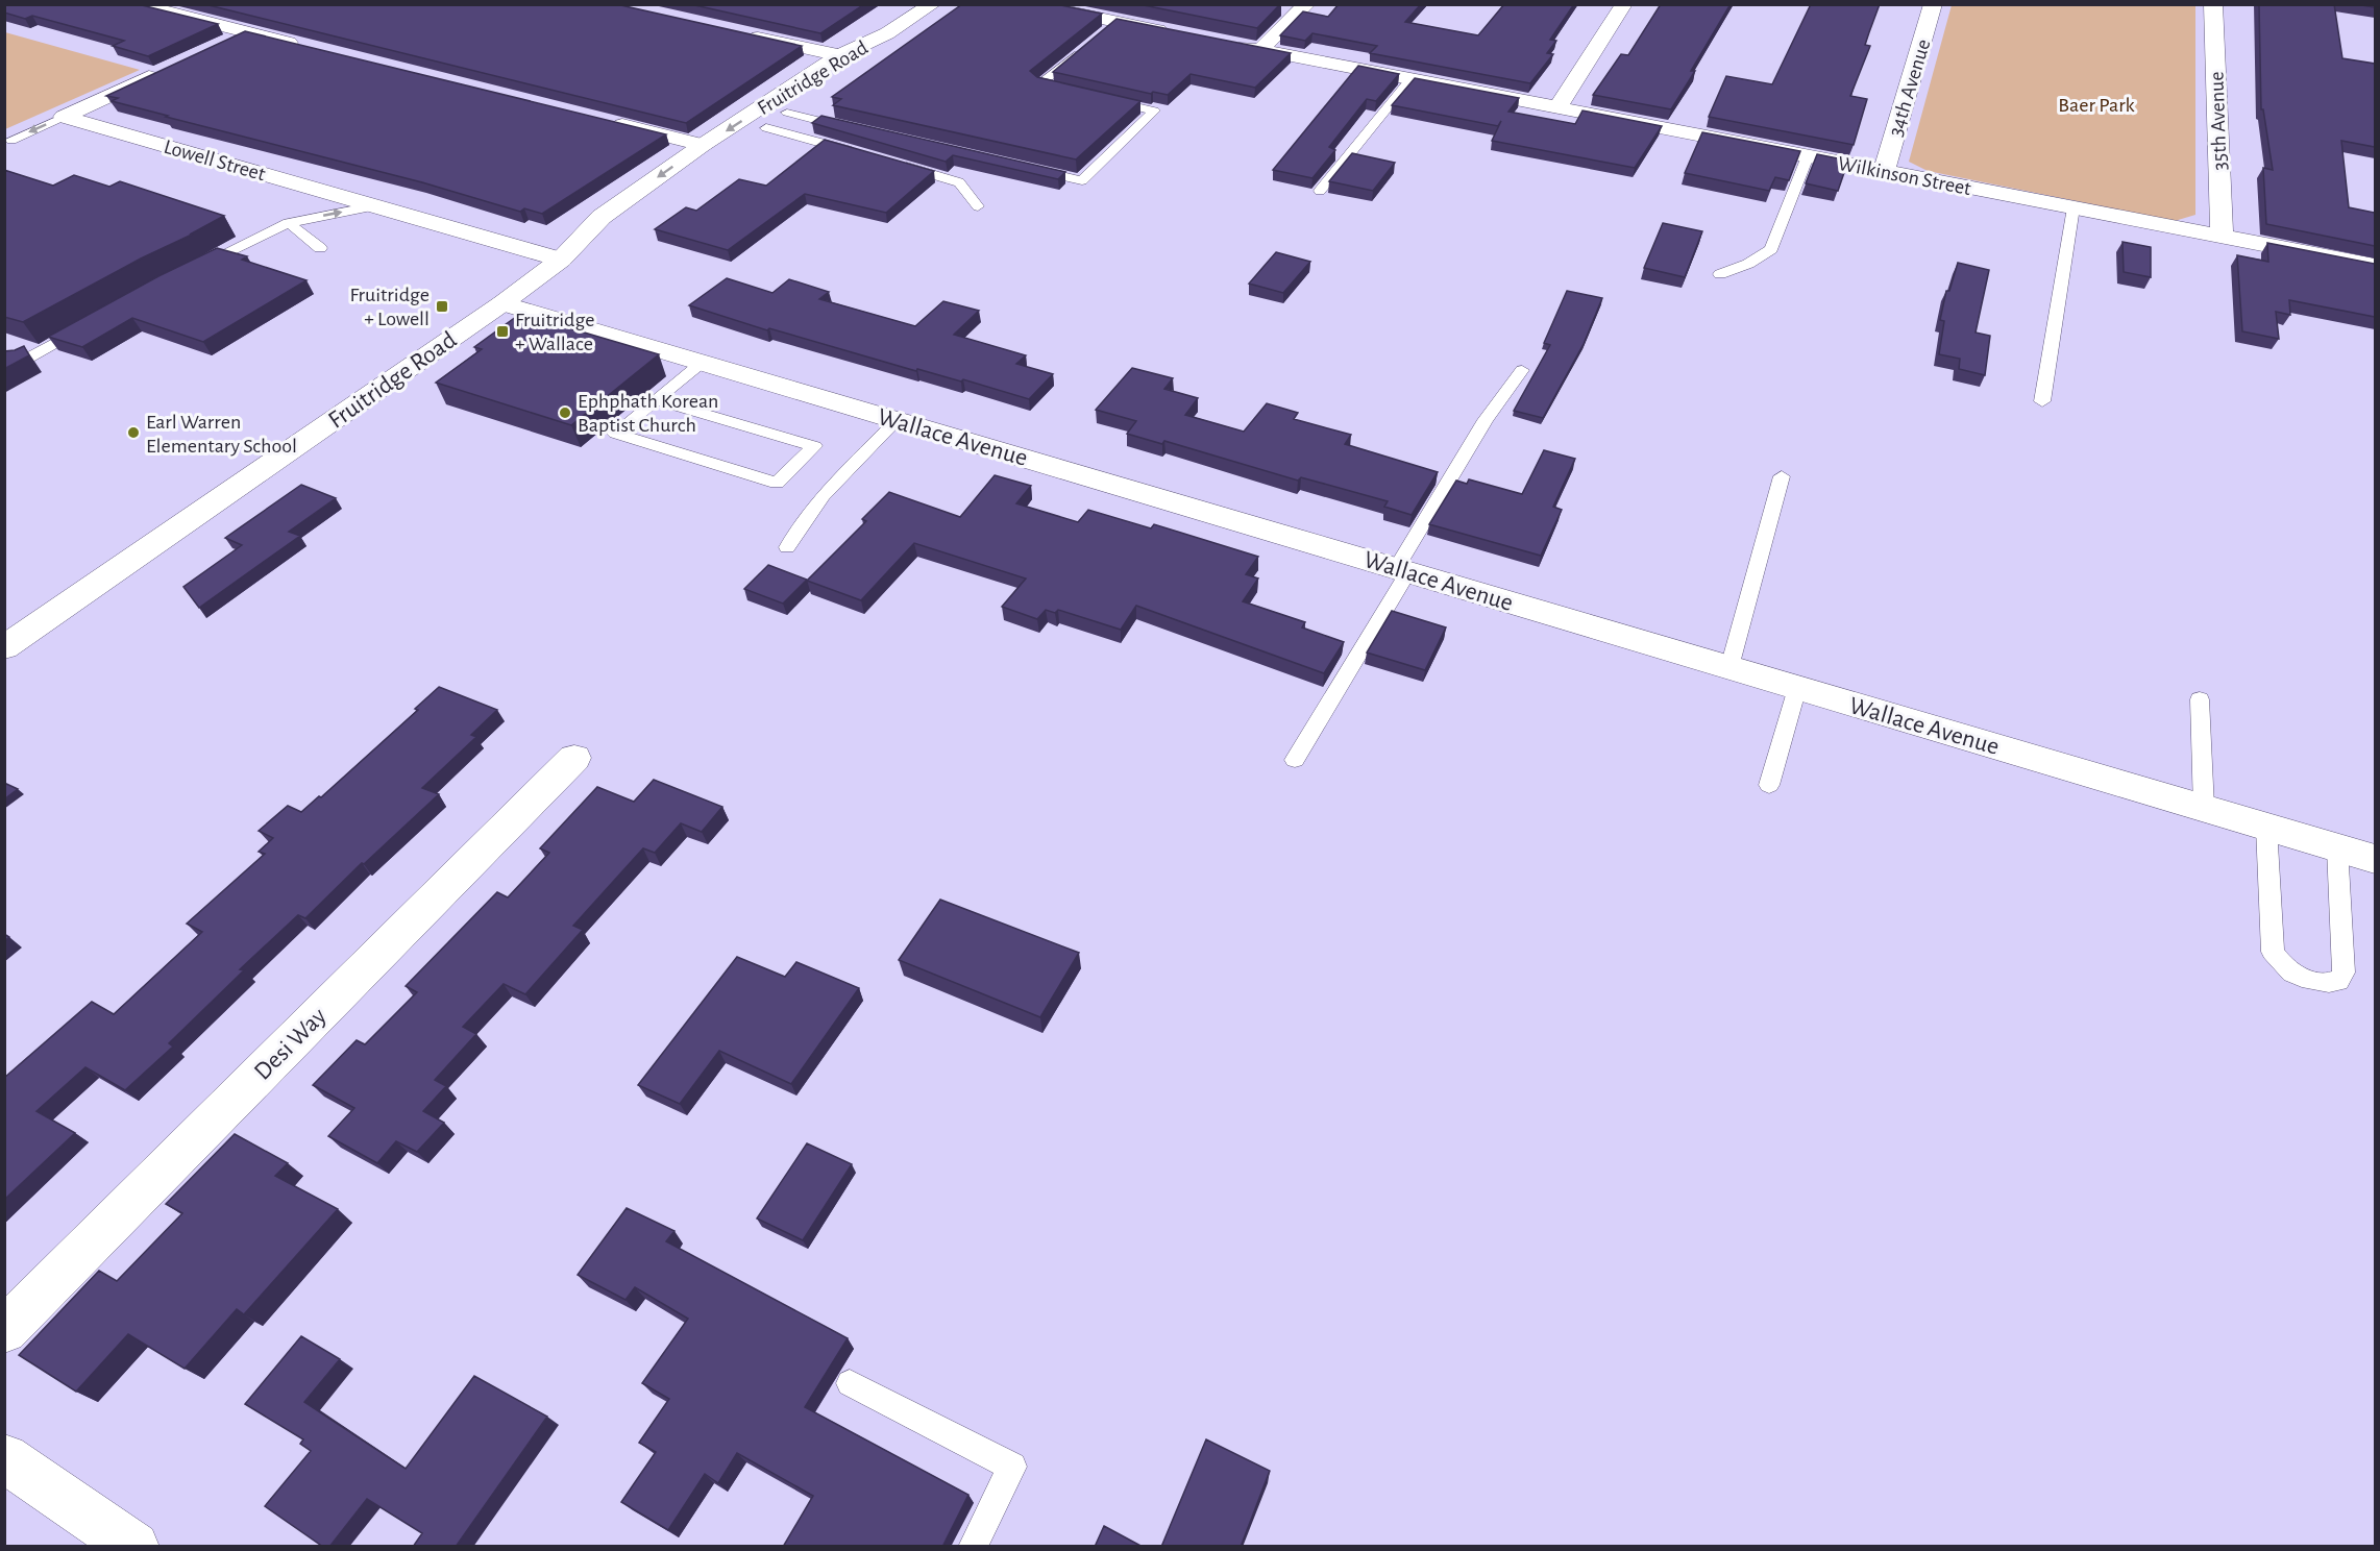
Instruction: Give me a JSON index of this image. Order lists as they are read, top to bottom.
{
  "streets": {
    "street": [
      "Fruitridge Road",
      "34th Avenue",
      "35th Avenue",
      "Lowell Street",
      "Wilkinson Street",
      "Wallace Avenue",
      "Desi Way"
    ]
  },
  "crossings": [
    ["Fruitridge Road", "Lowell Street"],
    ["Fruitridge Road", "Wallace Avenue"],
    ["34th Avenue", "Wilkinson Street"],
    ["35th Avenue", "Wilkinson Street"]
  ],
  "parks": ["Baer Park"],
  "places": {
    "transit": ["Fruitridge + Lowell", "Fruitridge + Wallace"],
    "other": ["Ephphath Korean Baptist Church", "Earl Warren Elementary School"]
  }
}
